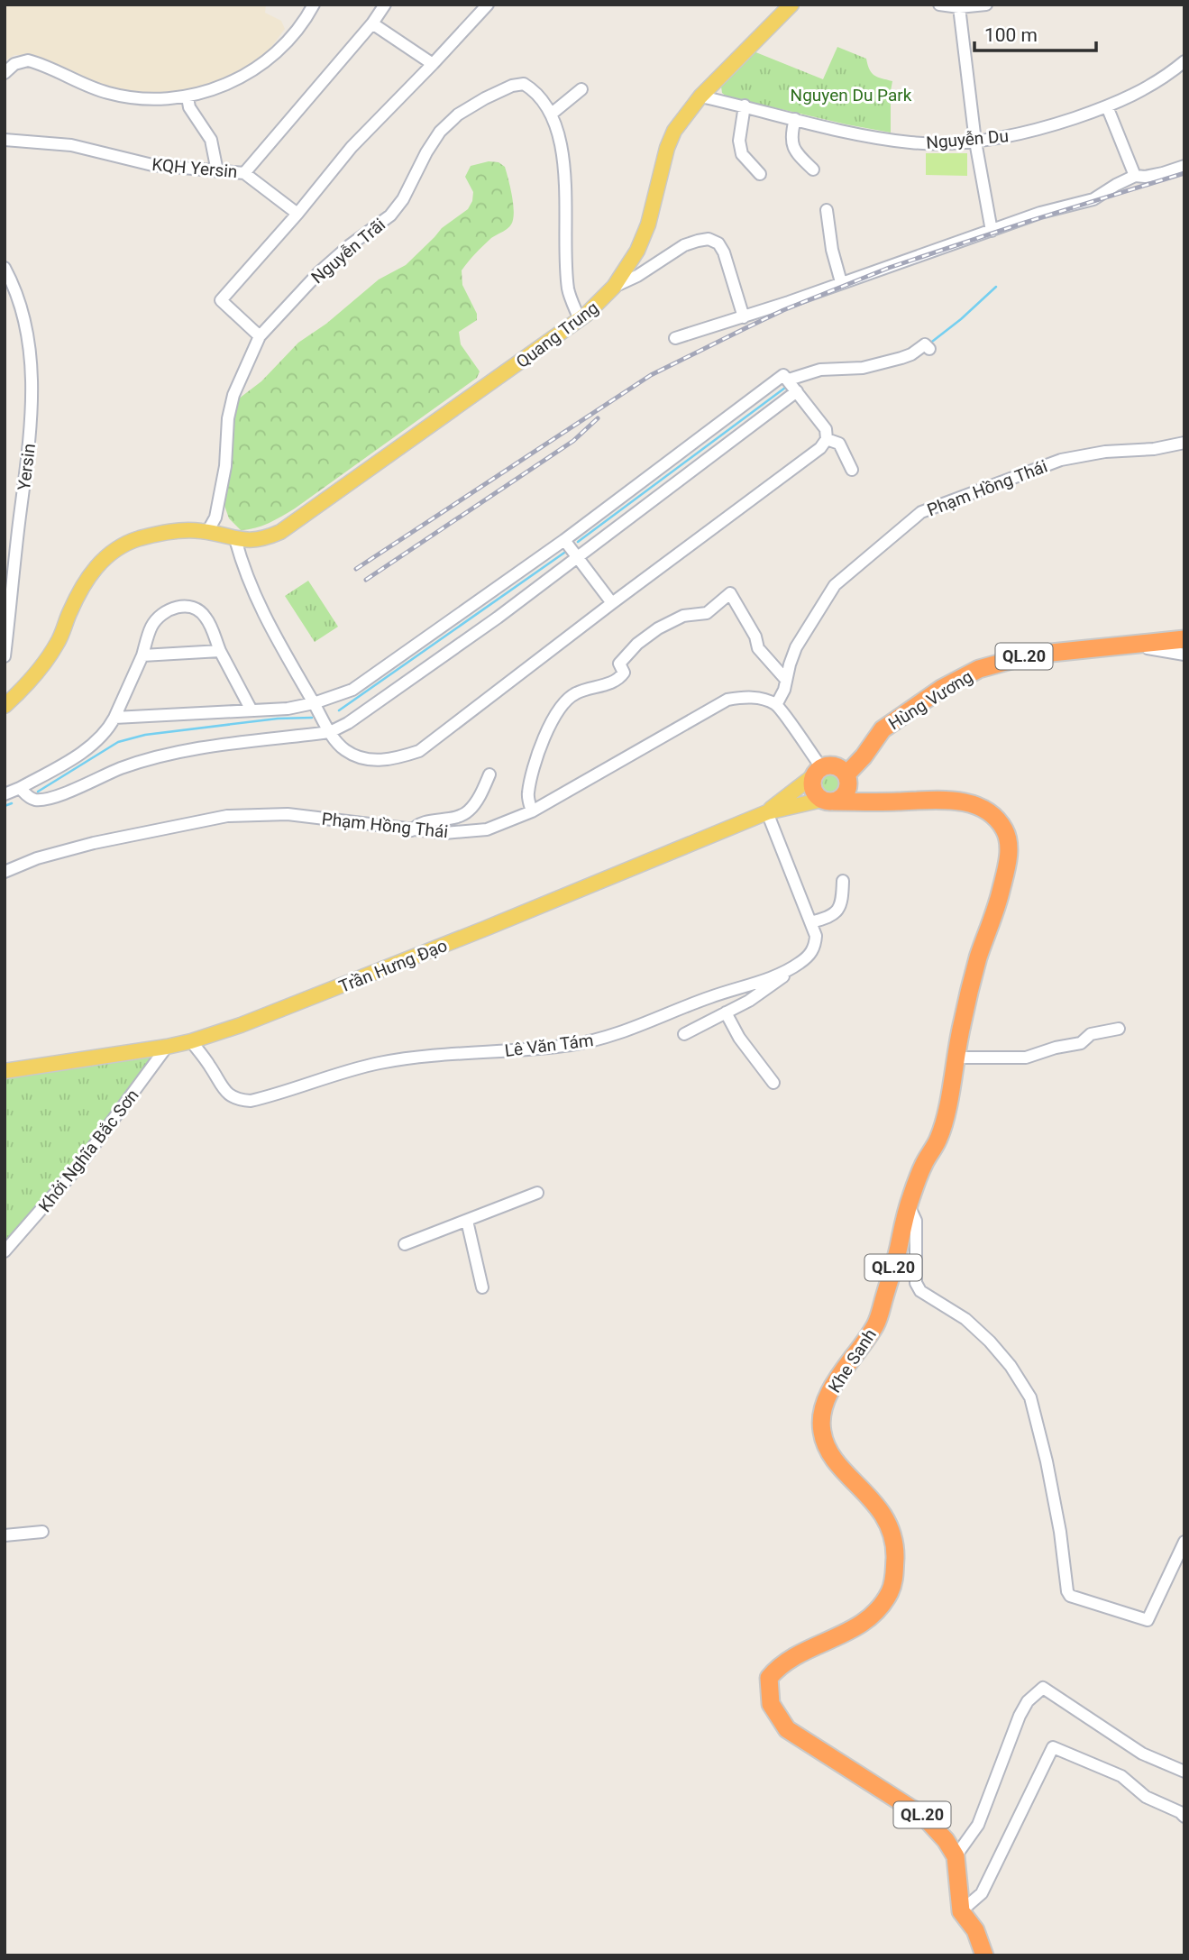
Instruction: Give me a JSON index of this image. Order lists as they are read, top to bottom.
{
  "streets": {
    "highway": ["QL.20", "Hùng Vương", "Khe Sanh"],
    "main road": ["Quang Trung", "Trần Hưng Đạo"],
    "street": [
      "Nguyễn Du",
      "KQH Yersin",
      "Nguyễn Trãi",
      "Yersin",
      "Phạm Hồng Thái",
      "Lê Văn Tám",
      "Khởi Nghĩa Bắc Sơn"
    ]
  },
  "crossings": [
    ["Nguyễn Du", "Quang Trung"],
    ["Nguyễn Trãi", "Quang Trung"],
    ["QL.20", "Hùng Vương"],
    ["QL.20", "Trần Hưng Đạo"],
    ["QL.20", "Khe Sanh"],
    ["Hùng Vương", "Trần Hưng Đạo"],
    ["Hùng Vương", "Khe Sanh"],
    ["Trần Hưng Đạo", "Lê Văn Tám"],
    ["Trần Hưng Đạo", "Khởi Nghĩa Bắc Sơn"],
    ["Trần Hưng Đạo", "Khe Sanh"]
  ],
  "parks": ["Nguyen Du Park"],
  "scale_bar": "100 m"
}
